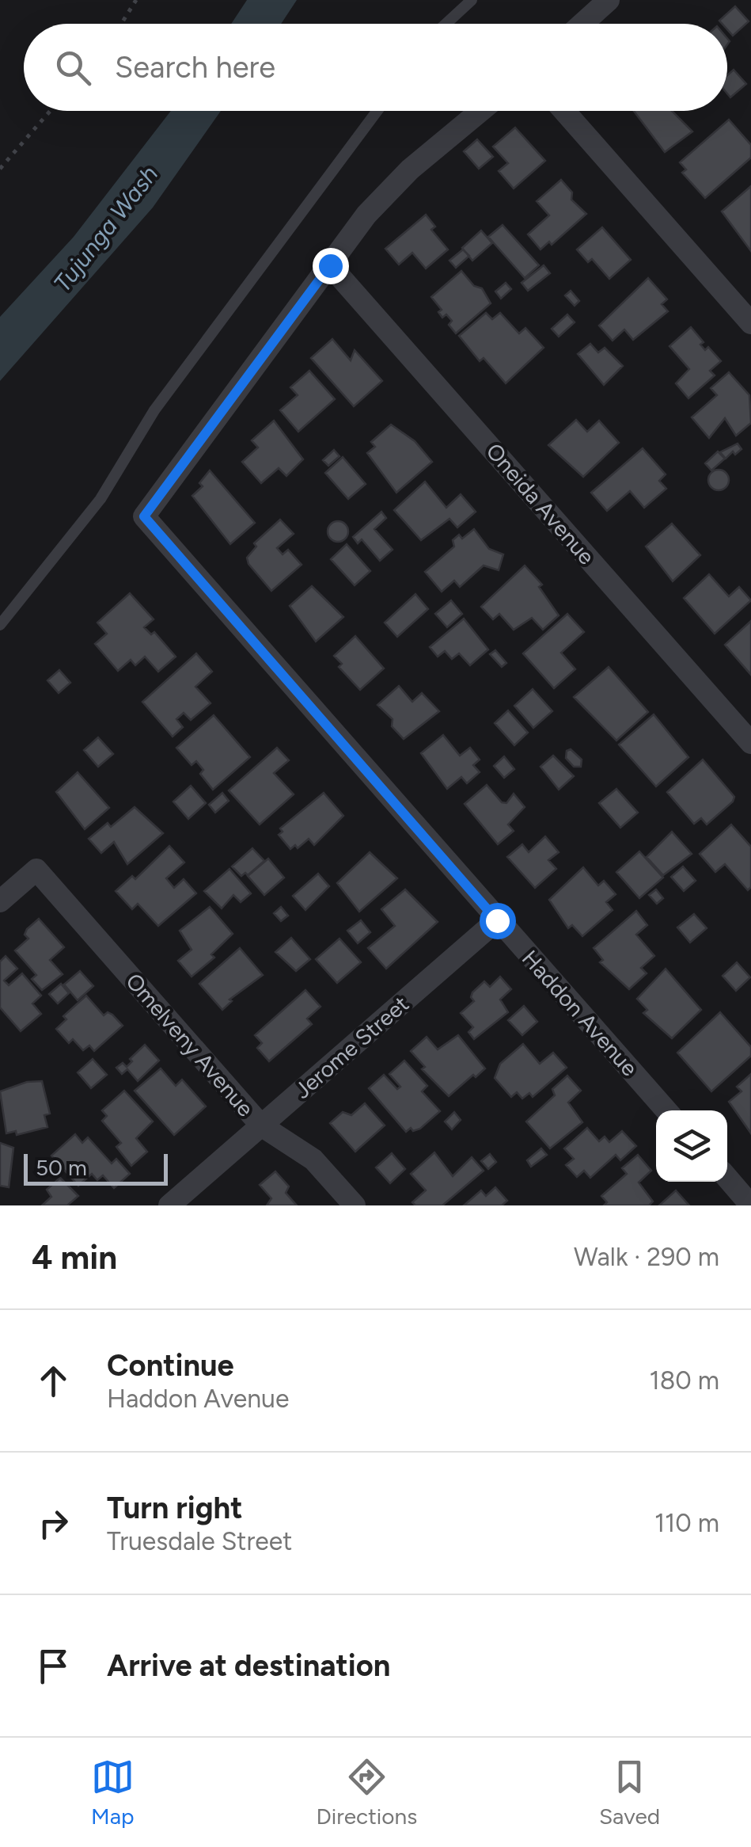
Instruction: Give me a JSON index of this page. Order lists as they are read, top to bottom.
{
  "streets": {
    "street": [
      "Oneida Avenue",
      "Haddon Avenue",
      "Omelveny Avenue",
      "Jerome Street"
    ]
  },
  "crossings": [
    ["Oneida Avenue", "Haddon Avenue"],
    ["Haddon Avenue", "Jerome Street"],
    ["Omelveny Avenue", "Jerome Street"]
  ],
  "water": ["Tujunga Wash"],
  "scale_bar": "50 m",
  "page": {
    "search": "Search here",
    "scale": "50 m",
    "heading": ["4 min", "Walk · 290 m"],
    "list": [
      ["Continue", "Haddon Avenue", "180 m"],
      ["Turn right", "Truesdale Street", "110 m"],
      "Arrive at destination"
    ],
    "nav": ["Map", "Directions", "Saved"]
  }
}
